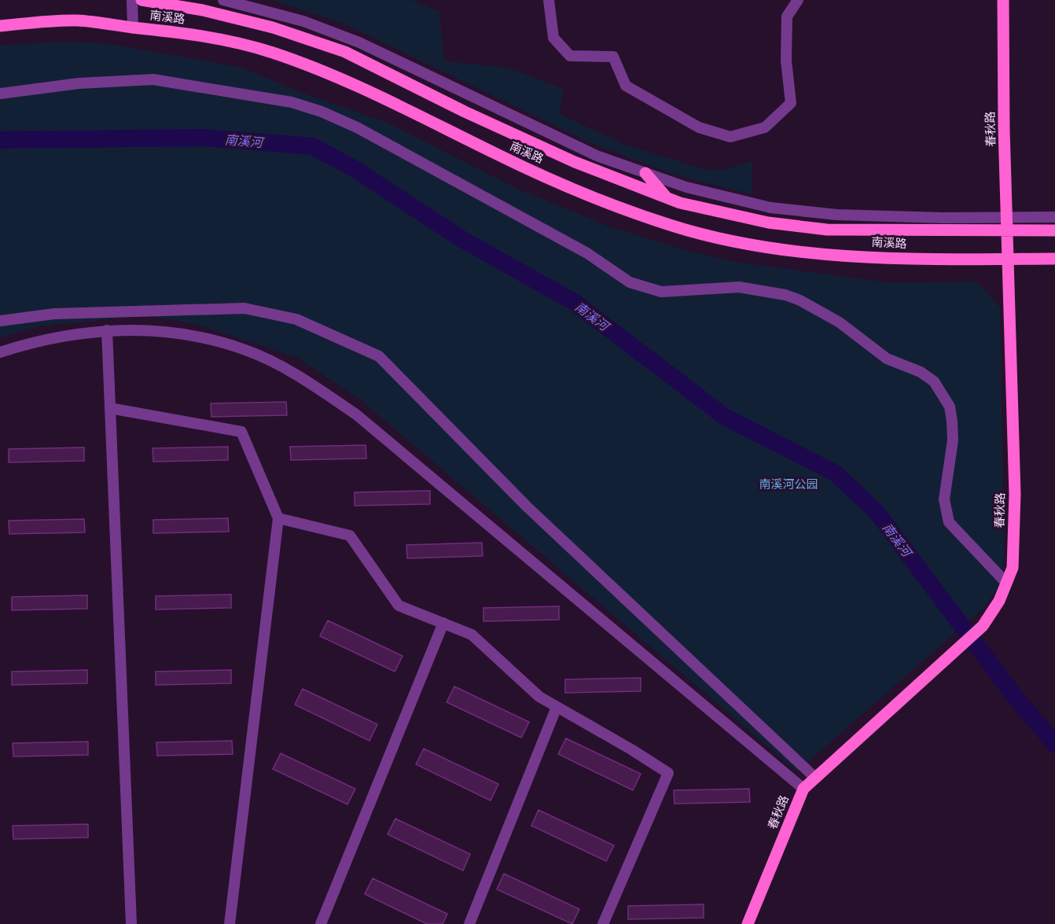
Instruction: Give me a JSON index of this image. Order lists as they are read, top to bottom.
{
  "streets": {
    "main road": ["南溪路", "春秋路"]
  },
  "crossings": [
    ["南溪路", "春秋路"]
  ],
  "water": ["南溪河"],
  "parks": ["南溪河公园"]
}
